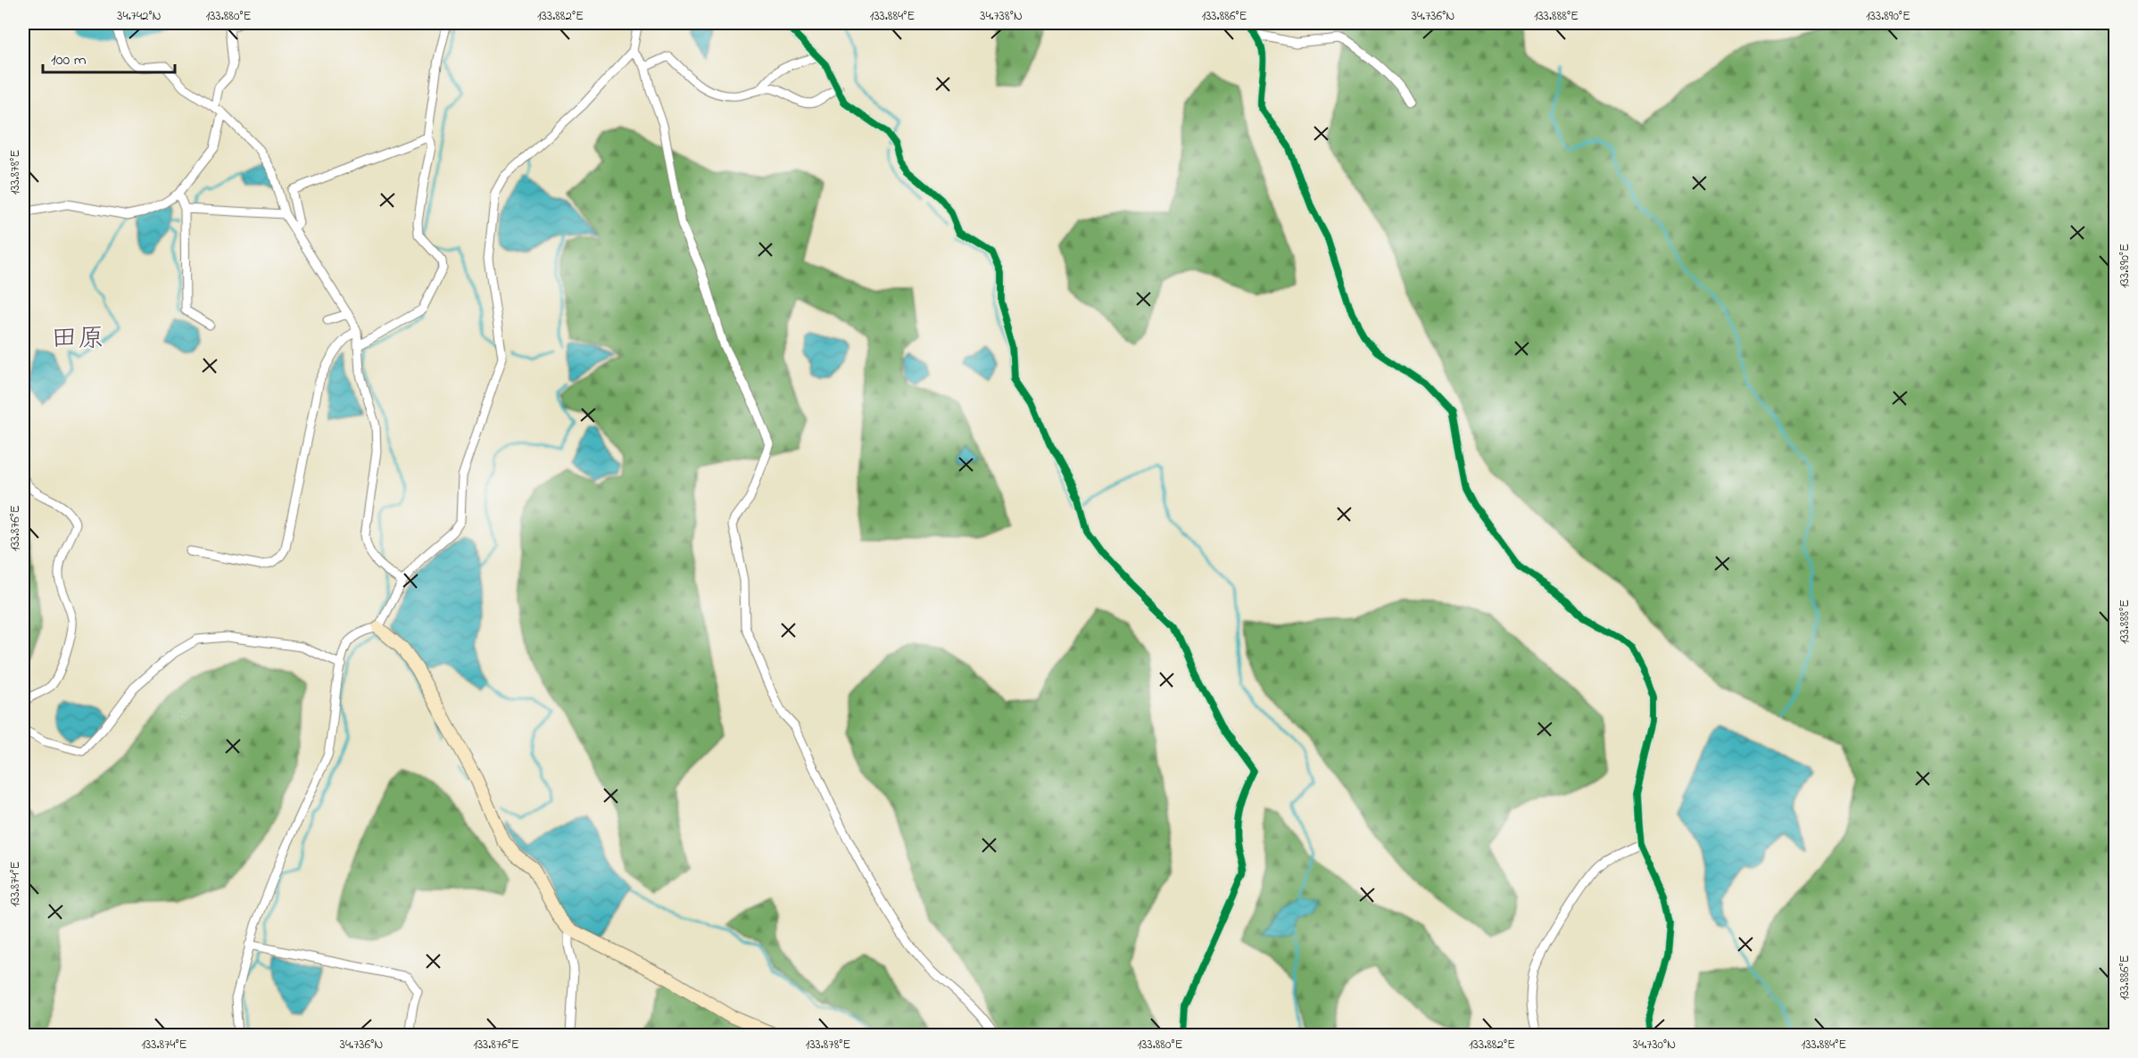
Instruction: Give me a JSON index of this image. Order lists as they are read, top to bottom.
{
  "districts": ["田原"],
  "scale_bar": "100 m",
  "coordinates": [
    "34.742°N",
    "133.880°E",
    "133.882°E",
    "133.884°E",
    "34.738°N",
    "133.886°E",
    "34.736°N",
    "133.888°E",
    "133.890°E",
    "133.878°E",
    "133.876°E",
    "133.874°E",
    "34.730°N"
  ]
}
